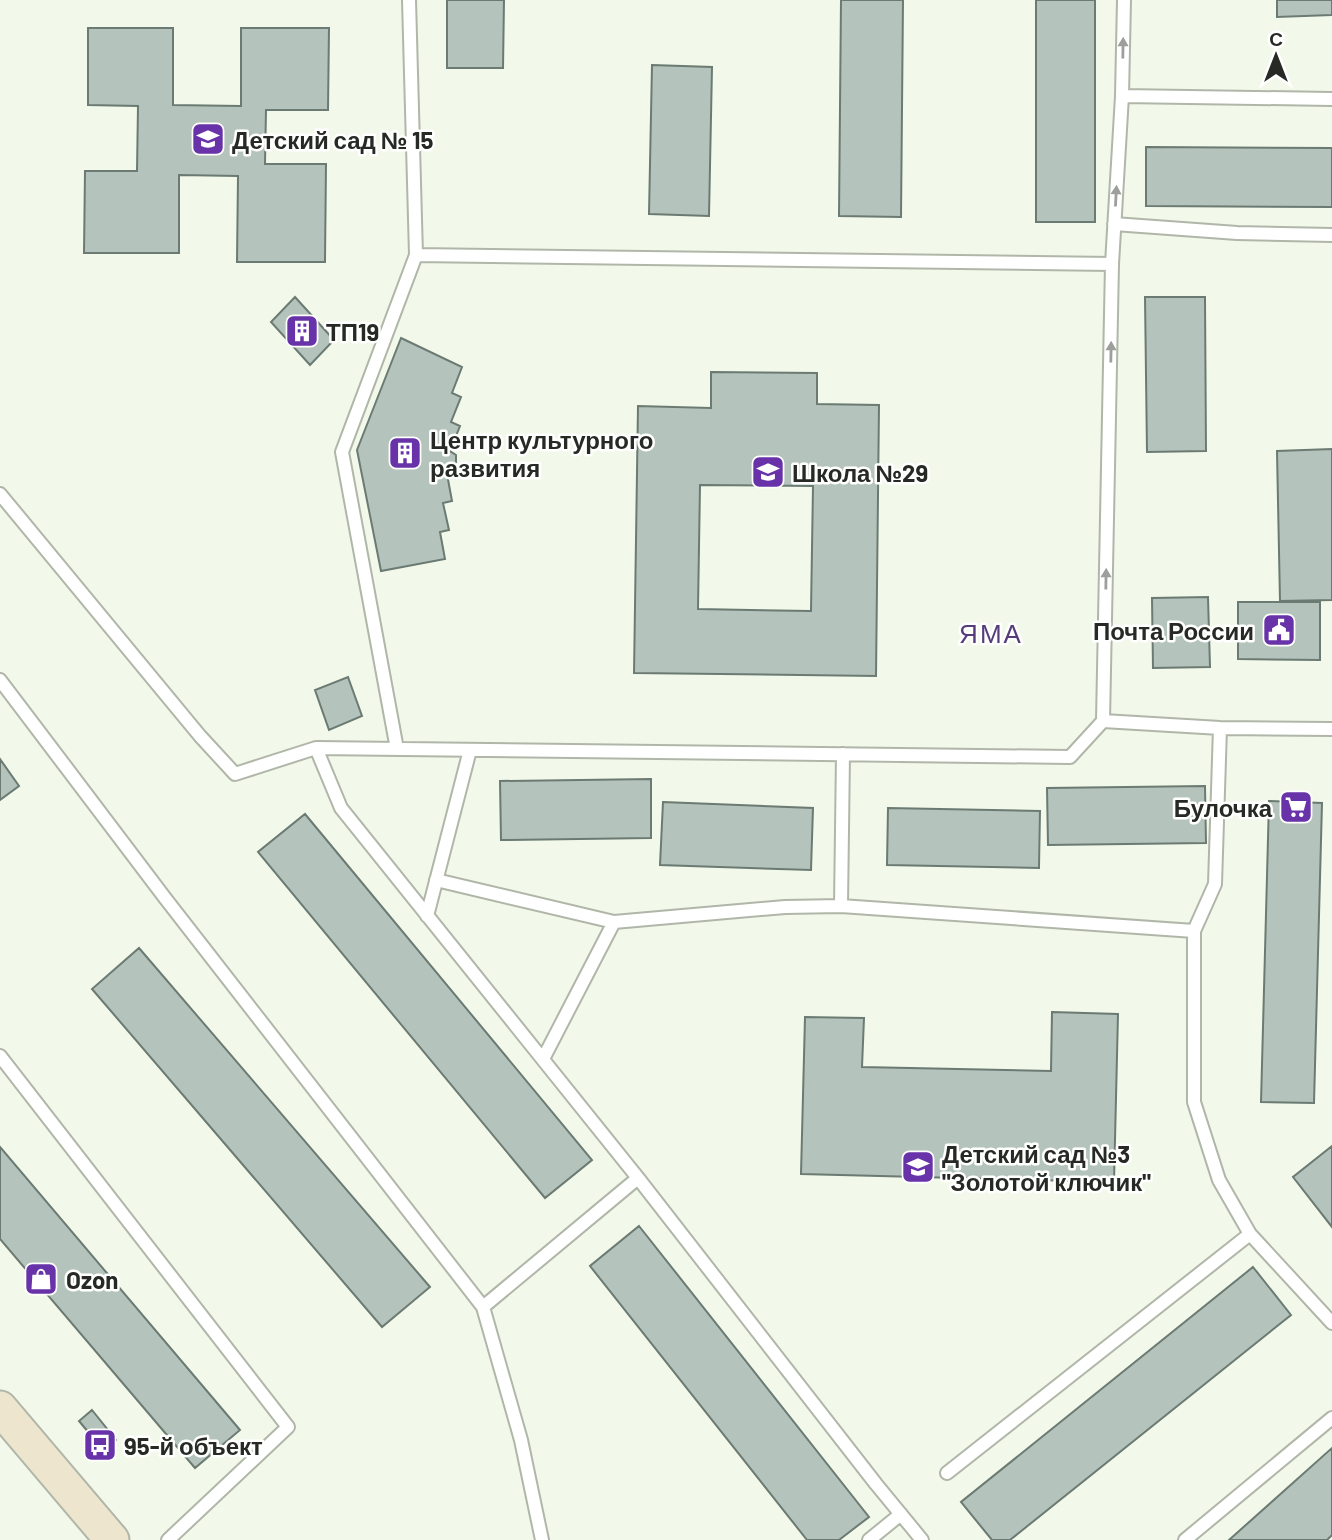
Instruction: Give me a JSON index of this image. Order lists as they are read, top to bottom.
{
  "districts": ["ЯМА"],
  "places": {
    "school or university": ["Детский сад № 15", "Школа №29", "Детский сад №3 \"Золотой ключик\""],
    "building": ["ТП19", "Центр культурного развития"],
    "public building": ["Почта России"],
    "supermarket": ["Булочка"],
    "shop": ["Ozon"],
    "bus stop": ["95-й объект"]
  },
  "north": "top"
}
